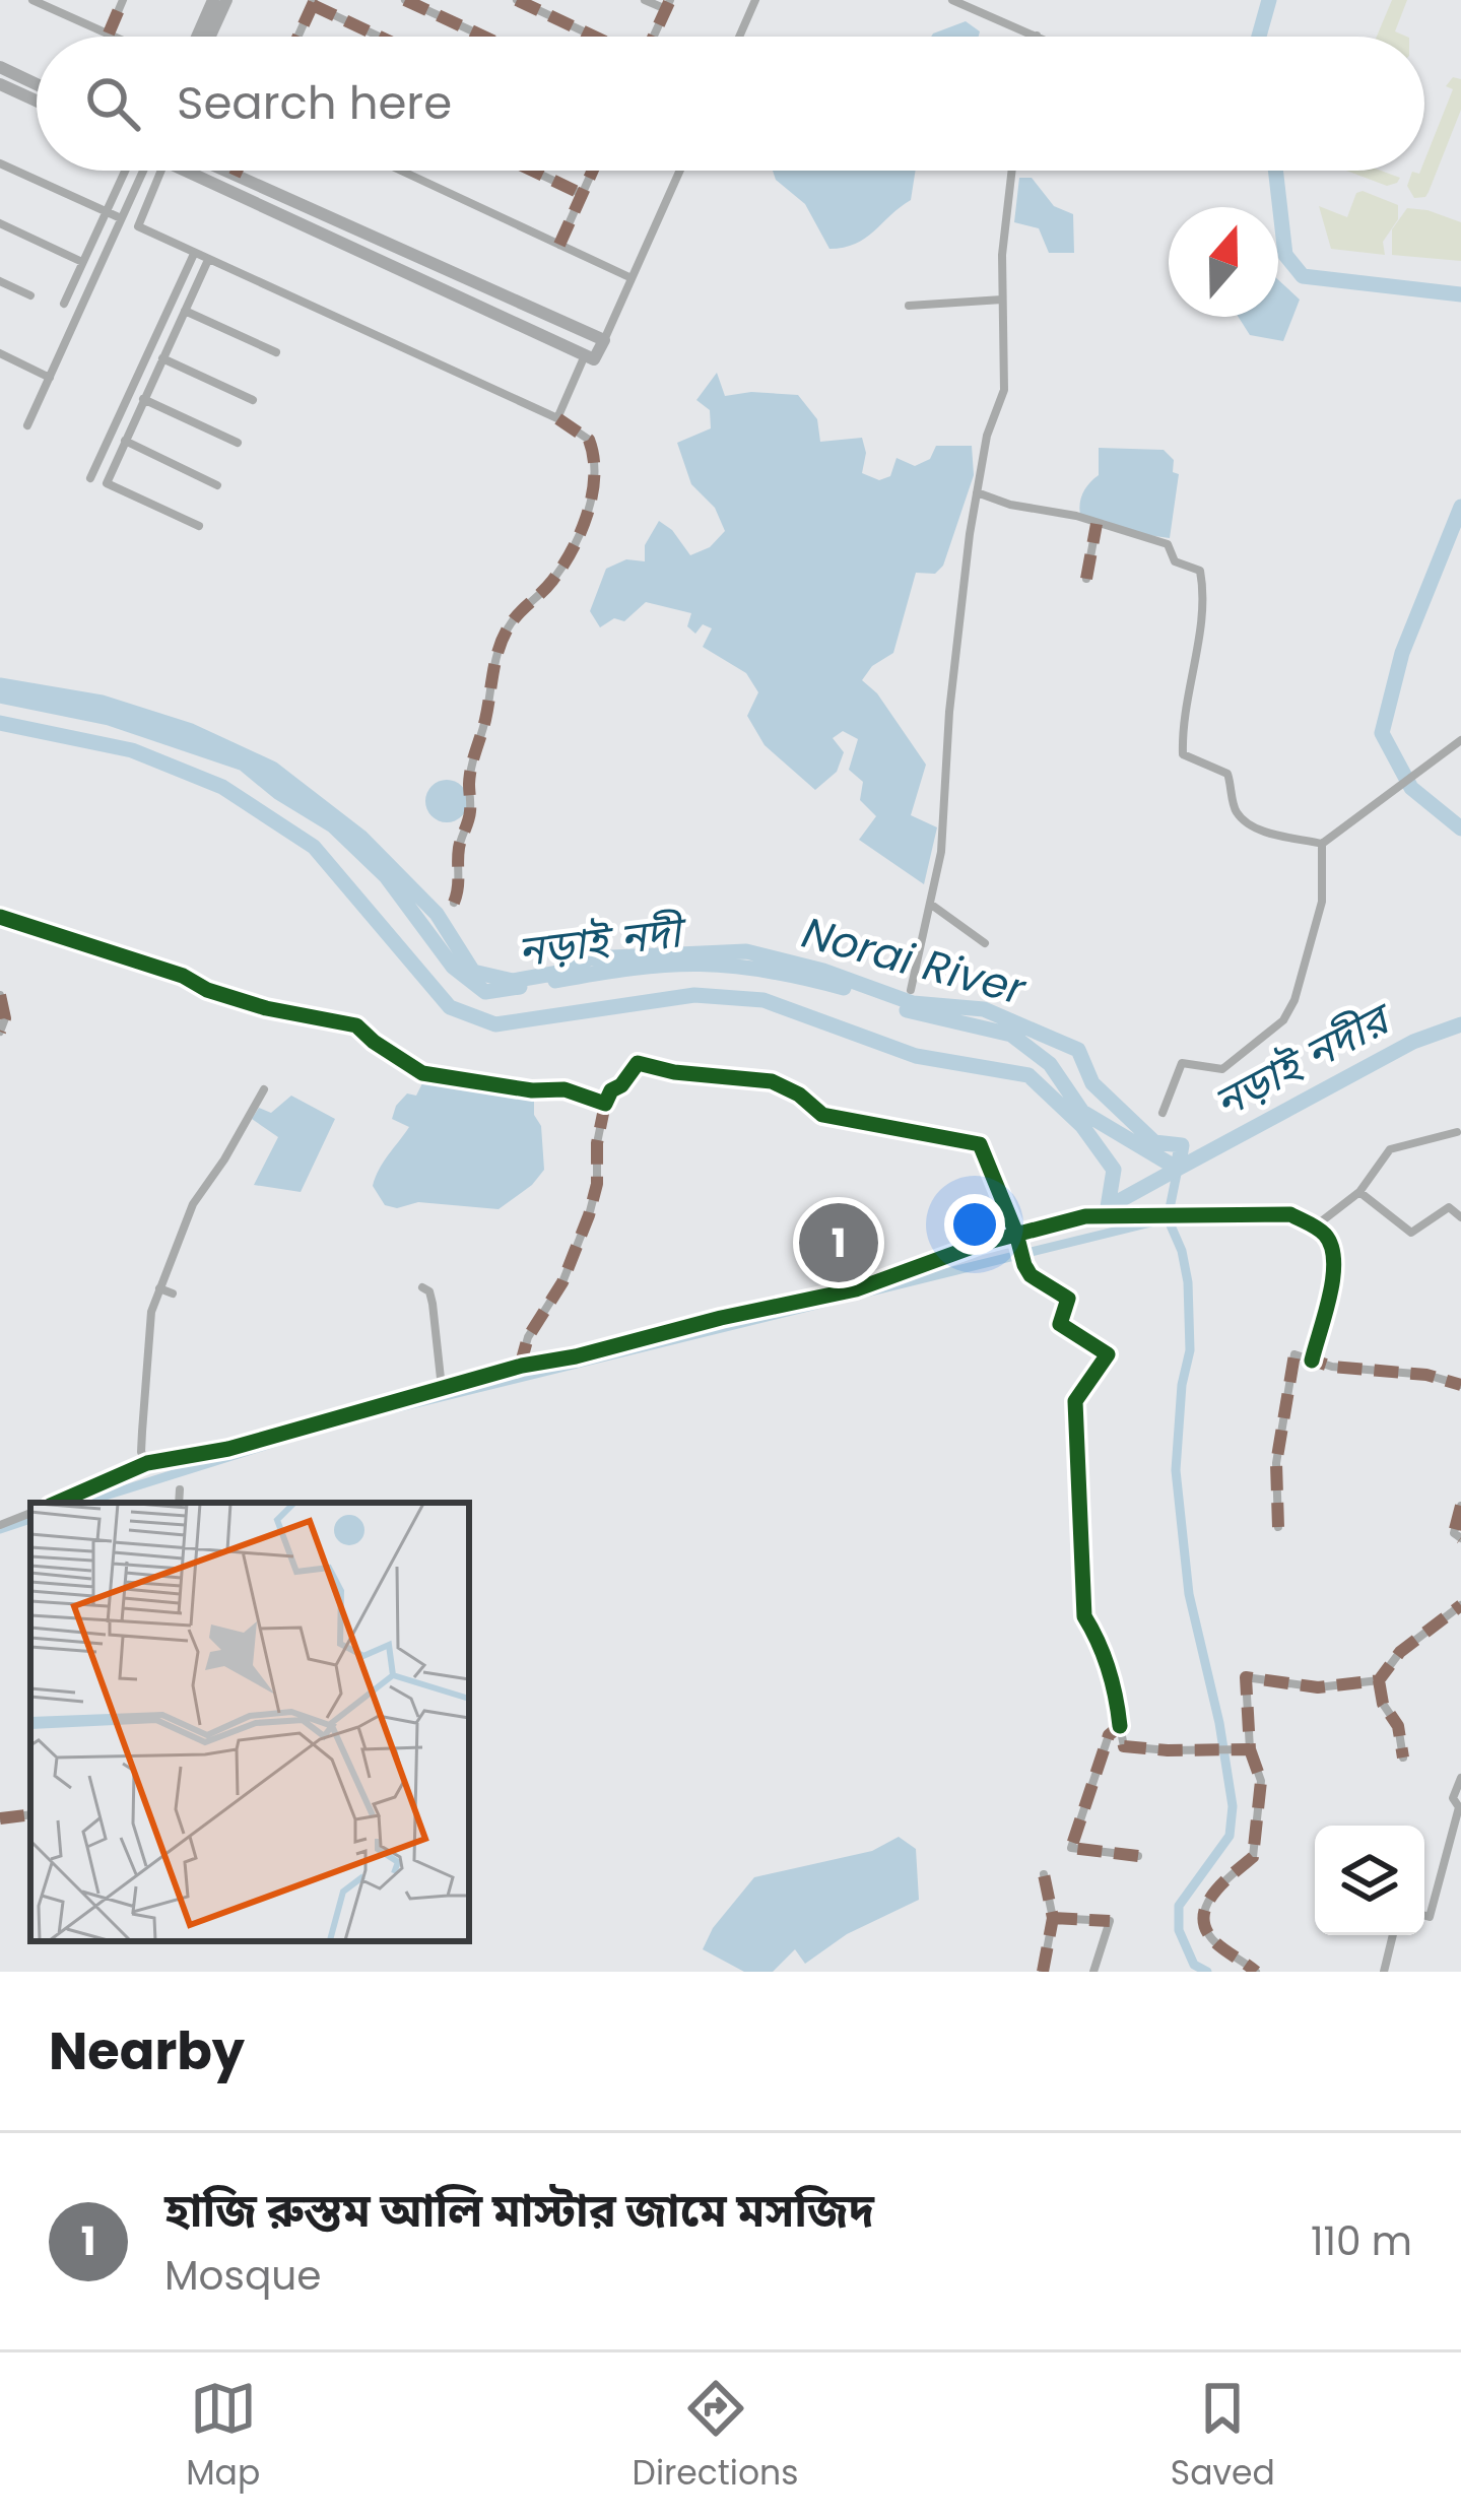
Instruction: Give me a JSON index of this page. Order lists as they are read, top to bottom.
{
  "water": ["নড়াই নদী", "Norai River", "নড়াই নদীর"],
  "north": "top",
  "page": {
    "search": "Search here",
    "pins": "1",
    "heading": "Nearby",
    "list": [
      {
        "mark": "1",
        "name": "হাজি রুস্তম আলি মাস্টার জামে মসজিদ",
        "note": "Mosque",
        "value": "110 m"
      }
    ],
    "nav": ["Map", "Directions", "Saved"]
  }
}
